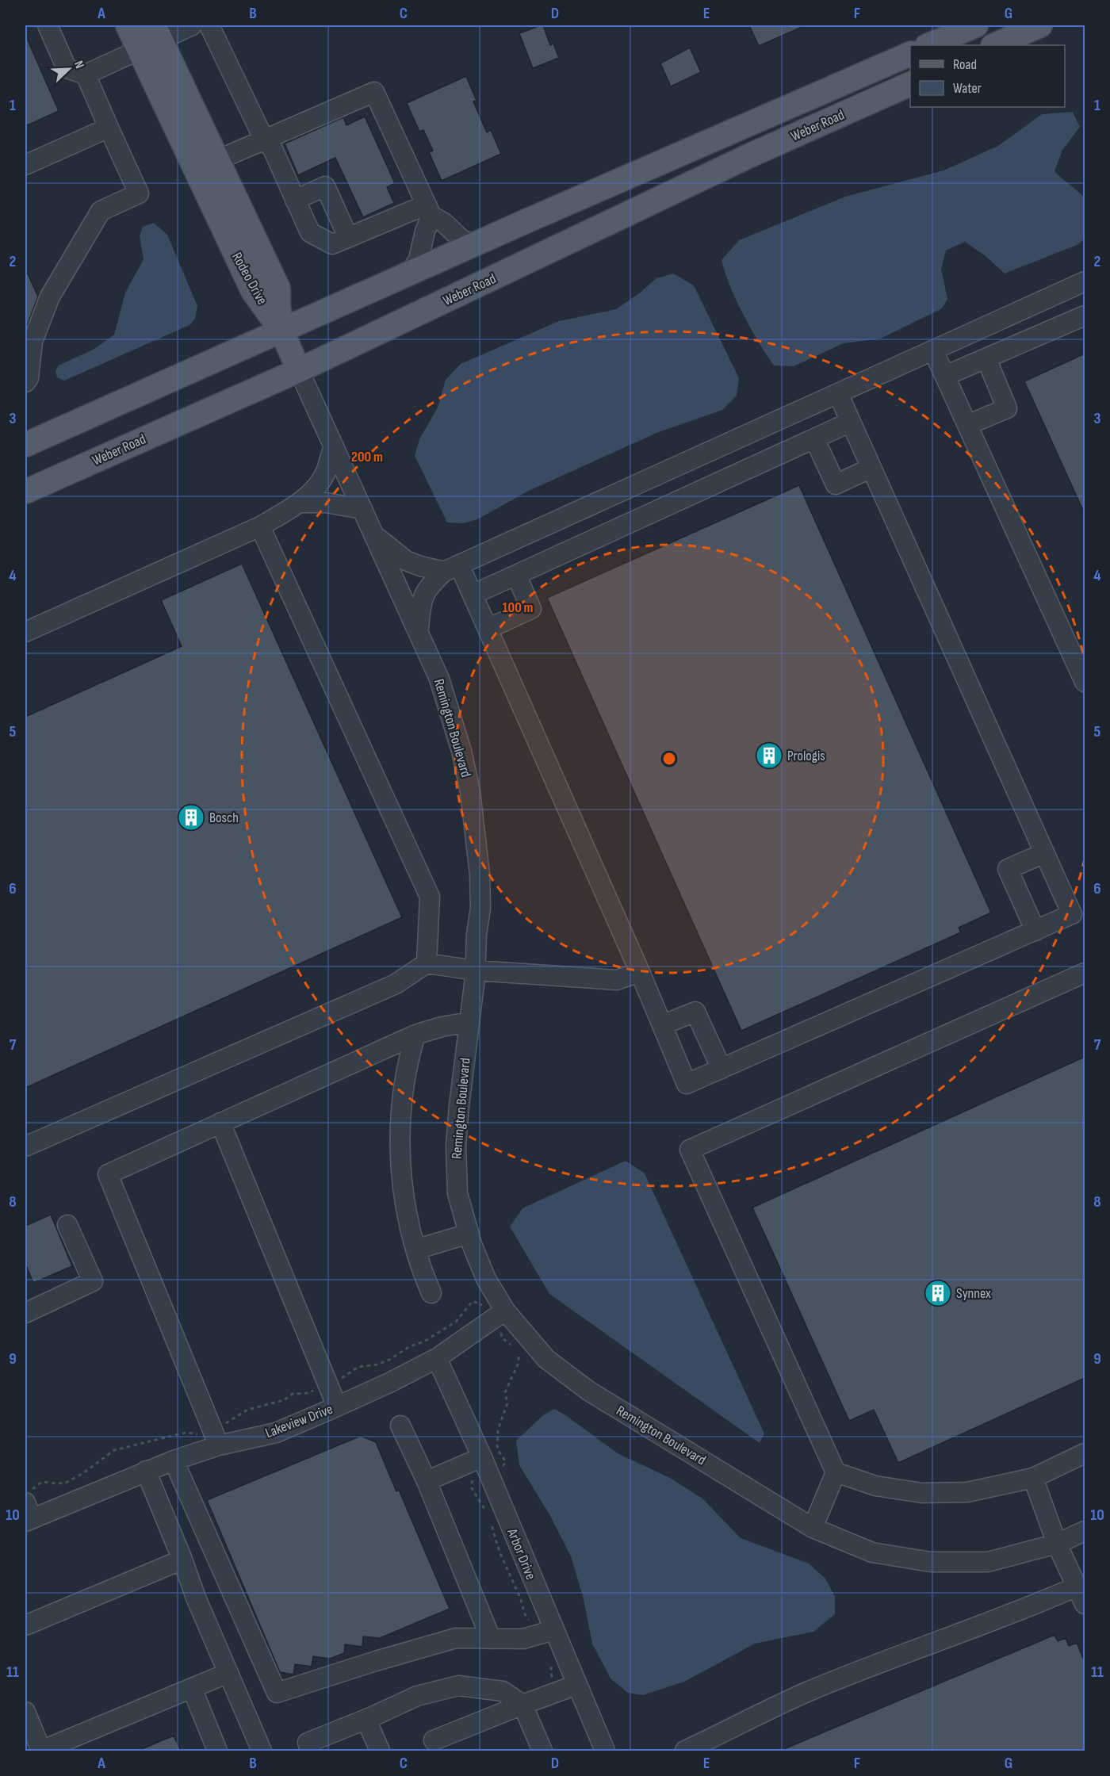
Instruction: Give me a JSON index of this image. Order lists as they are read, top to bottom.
{
  "streets": {
    "main road": ["Weber Road", "Rodeo Drive", "Remington Boulevard"],
    "street": ["Lakeview Drive", "Arbor Drive"]
  },
  "crossings": [
    ["Weber Road", "Rodeo Drive"],
    ["Weber Road", "Remington Boulevard"],
    ["Rodeo Drive", "Remington Boulevard"],
    ["Remington Boulevard", "Lakeview Drive"],
    ["Lakeview Drive", "Arbor Drive"]
  ],
  "places": {
    "building": ["Prologis", "Bosch", "Synnex"]
  },
  "legend": ["Road", "Water"],
  "north": "top right",
  "grid": {
    "columns": [
      "A",
      "B",
      "C",
      "D",
      "E",
      "F",
      "G"
    ],
    "rows": [
      "1",
      "2",
      "3",
      "4",
      "5",
      "6",
      "7",
      "8",
      "9",
      "10",
      "11"
    ]
  },
  "rings": ["200 m", "100 m"]
}
